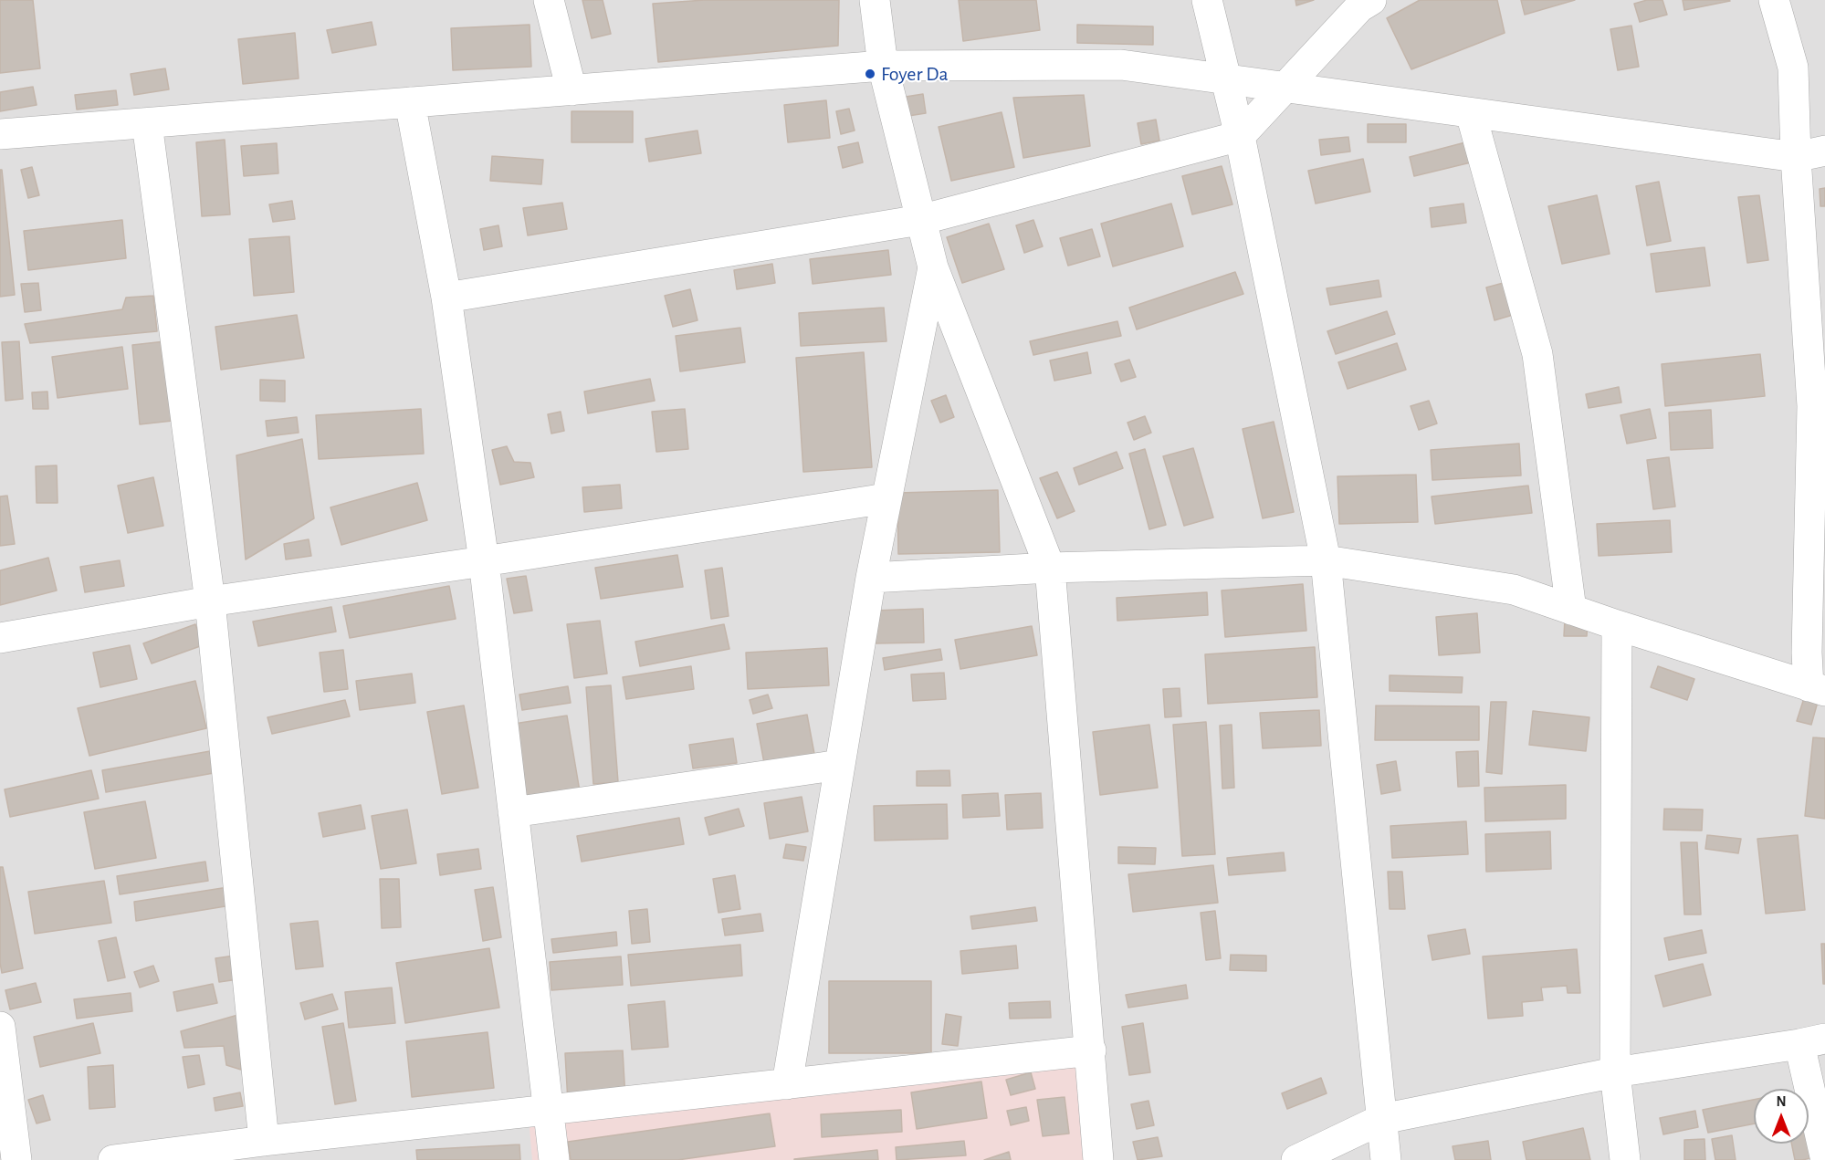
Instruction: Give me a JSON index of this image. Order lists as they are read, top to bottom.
{
  "places": ["Foyer Da"],
  "north": "top"
}
